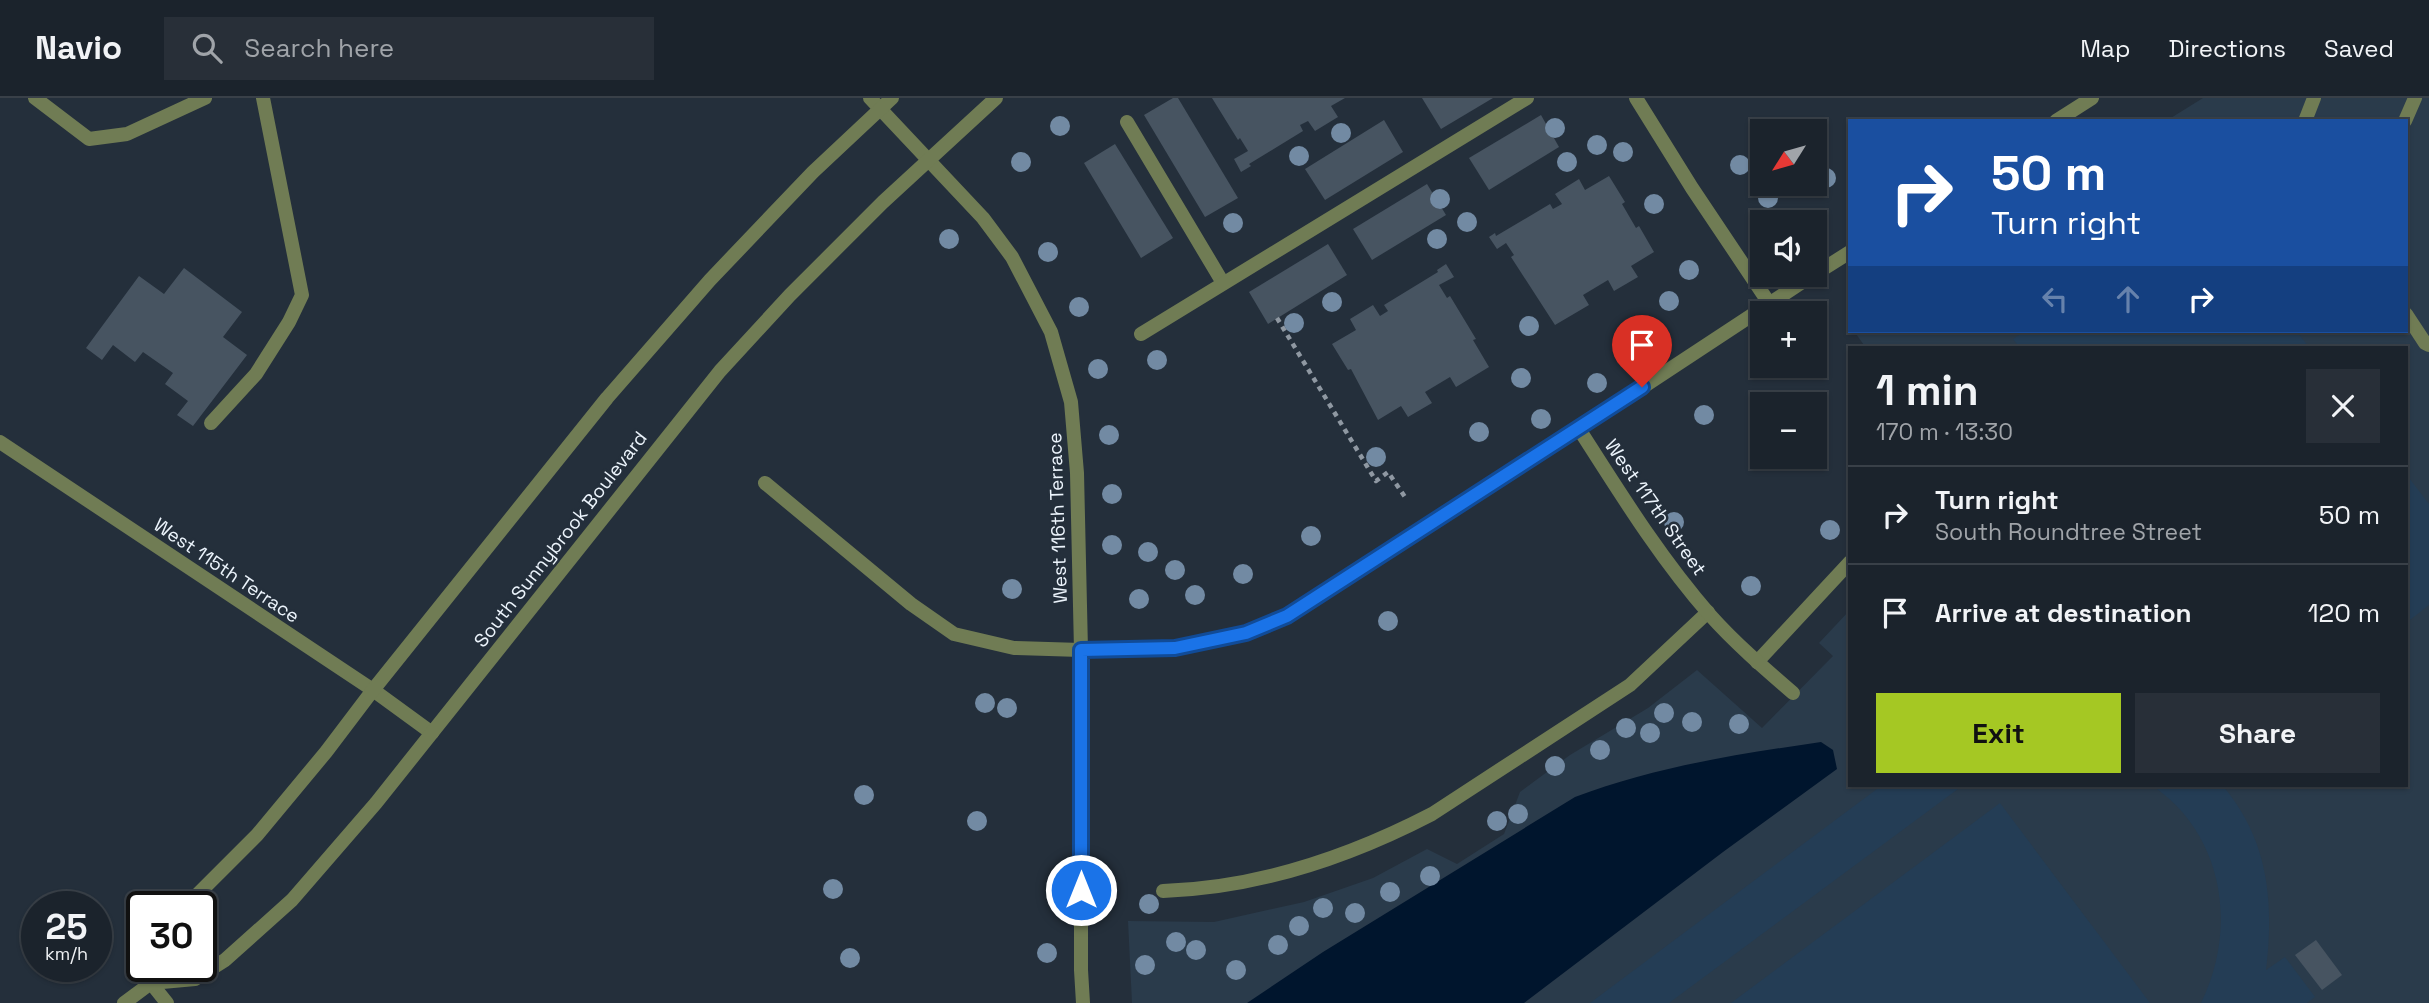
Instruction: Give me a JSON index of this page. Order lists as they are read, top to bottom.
{
  "streets": {
    "street": [
      "West 117th Street",
      "West 116th Terrace",
      "South Sunnybrook Boulevard",
      "West 115th Terrace"
    ]
  },
  "crossings": [
    ["West 116th Terrace", "South Sunnybrook Boulevard"],
    ["South Sunnybrook Boulevard", "West 115th Terrace"]
  ],
  "north": "bottom left",
  "page": {
    "header": "Navio",
    "search": "Search here",
    "nav": ["Map", "Directions", "Saved"],
    "map_buttons": ["+", "−"],
    "turn": ["50 m", "Turn right"],
    "heading": ["1 min", "170 m · 13:30"],
    "list": [
      {
        "name": "Turn right",
        "note": "South Roundtree Street",
        "value": "50 m"
      },
      {
        "name": "Arrive at destination",
        "value": "120 m"
      }
    ],
    "buttons": ["Exit", "Share"],
    "speed": "25 km/h",
    "limit": "30"
  }
}
